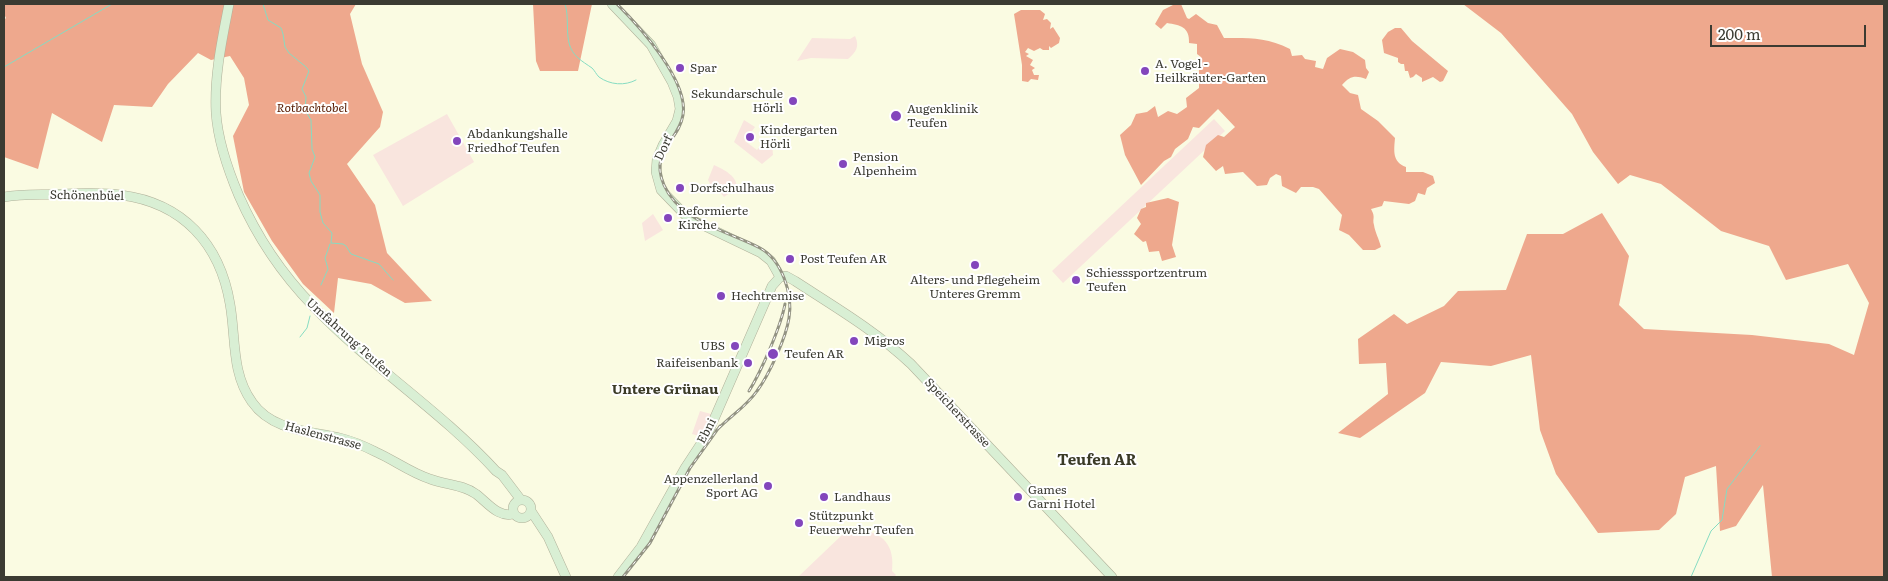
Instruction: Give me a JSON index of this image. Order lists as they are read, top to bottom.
{
  "streets": {
    "main road": [
      "Dorf",
      "Schönenbüel",
      "Umfahrung Teufen",
      "Speicherstrasse",
      "Ebni",
      "Haslenstrasse"
    ]
  },
  "crossings": [
    ["Dorf", "Speicherstrasse"],
    ["Dorf", "Ebni"],
    ["Schönenbüel", "Haslenstrasse"],
    ["Umfahrung Teufen", "Haslenstrasse"],
    ["Speicherstrasse", "Ebni"]
  ],
  "districts": ["Untere Grünau", "Teufen AR"],
  "parks": ["Rotbachtobel"],
  "places": [
    "Spar",
    "A. Vogel - Heilkräuter-Garten",
    "Sekundarschule Hörli",
    "Augenklinik Teufen",
    "Kindergarten Hörli",
    "Abdankungshalle Friedhof Teufen",
    "Pension Alpenheim",
    "Dorfschulhaus",
    "Reformierte Kirche",
    "Post Teufen AR",
    "Alters- und Pflegeheim Unteres Gremm",
    "Schiesssportzentrum Teufen",
    "Hechtremise",
    "Migros",
    "UBS",
    "Teufen AR",
    "Raifeisenbank",
    "Appenzellerland Sport AG",
    "Landhaus",
    "Games Garni Hotel",
    "Stützpunkt Feuerwehr Teufen"
  ],
  "scale_bar": "200 m"
}
